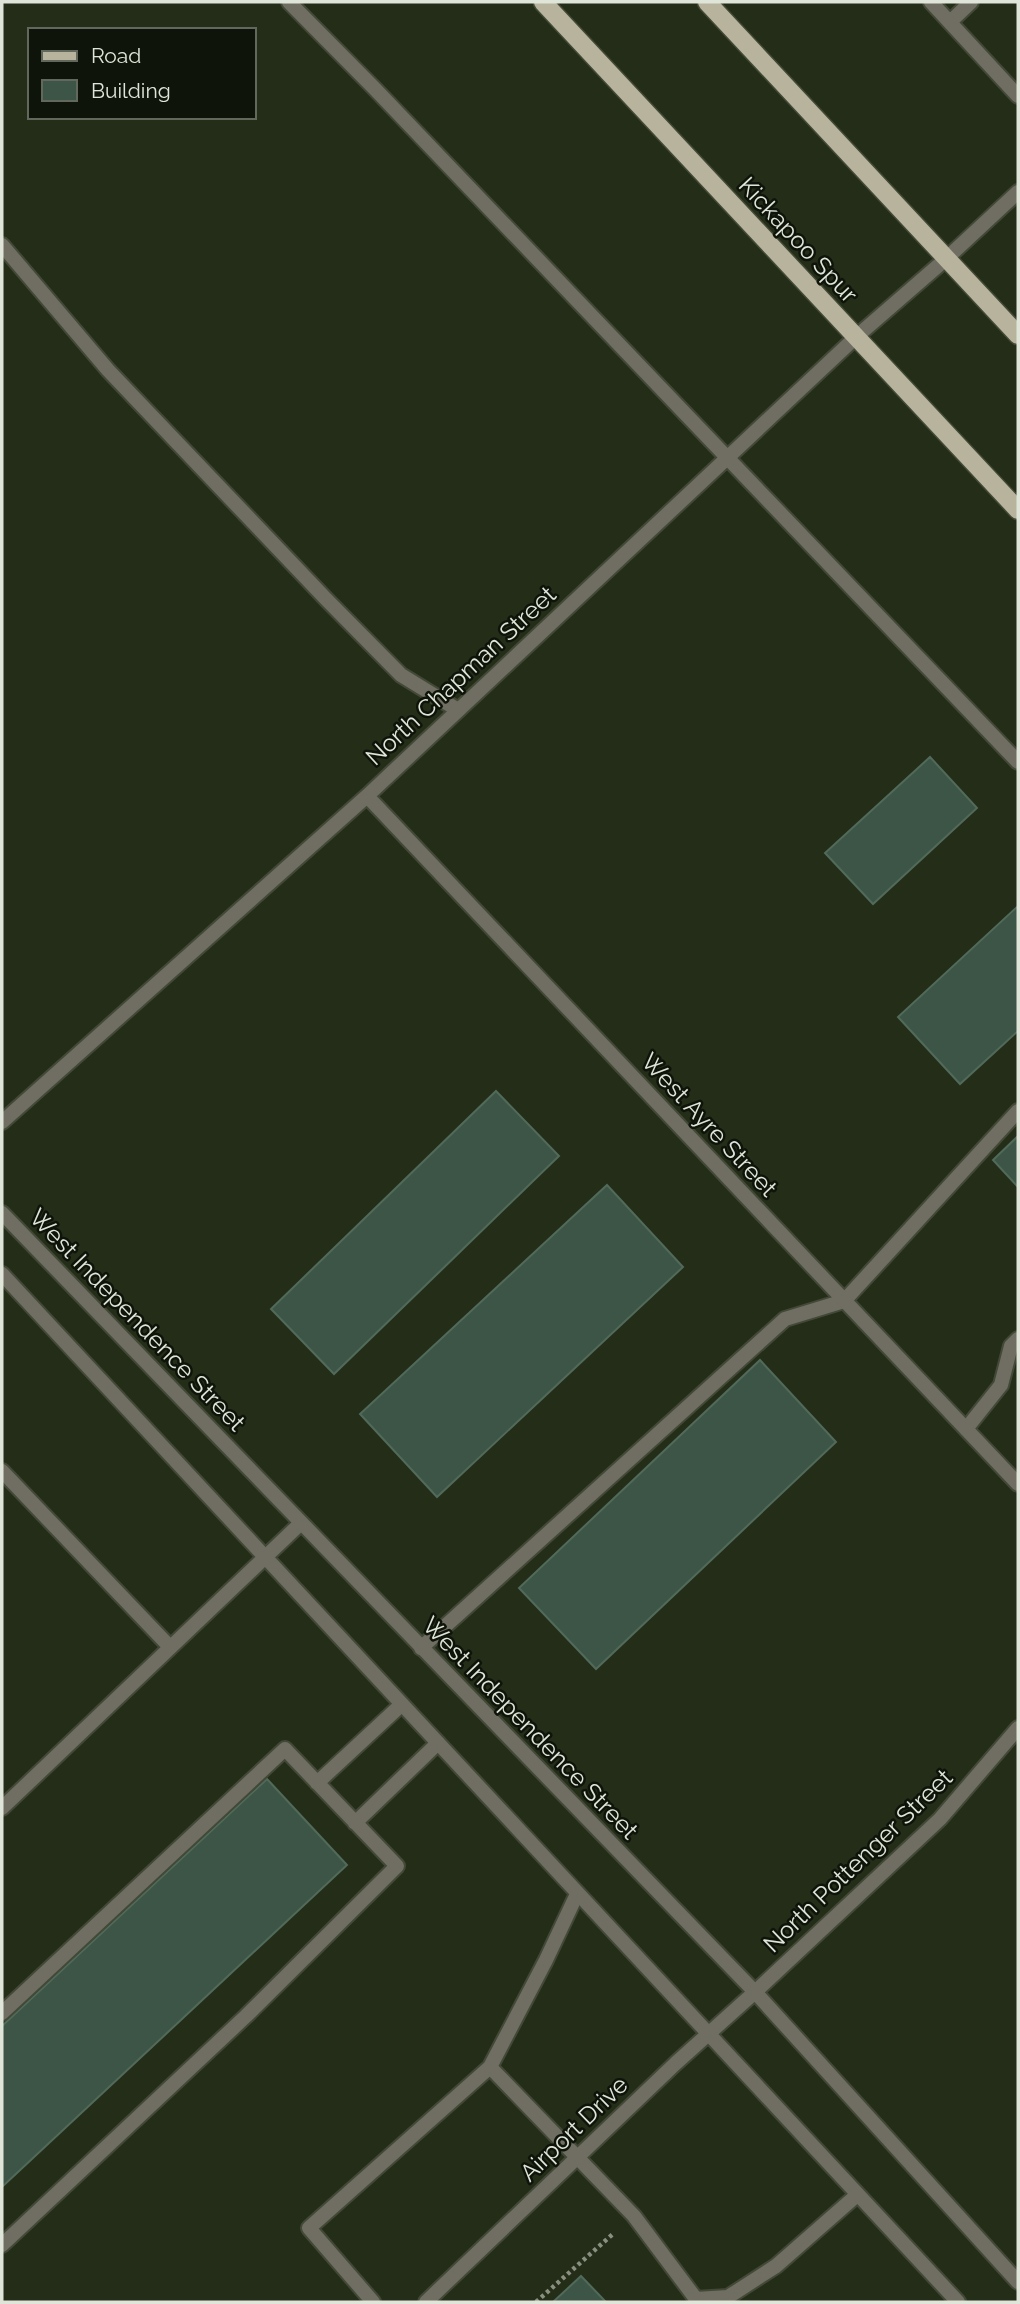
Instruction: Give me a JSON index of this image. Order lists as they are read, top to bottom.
{
  "streets": {
    "main road": ["Kickapoo Spur"],
    "street": [
      "North Chapman Street",
      "West Ayre Street",
      "West Independence Street",
      "North Pottenger Street",
      "Airport Drive"
    ]
  },
  "crossings": [
    ["Kickapoo Spur", "North Chapman Street"],
    ["North Chapman Street", "West Ayre Street"],
    ["West Independence Street", "North Pottenger Street"],
    ["West Independence Street", "Airport Drive"],
    ["North Pottenger Street", "Airport Drive"]
  ],
  "legend": ["Road", "Building"]
}
